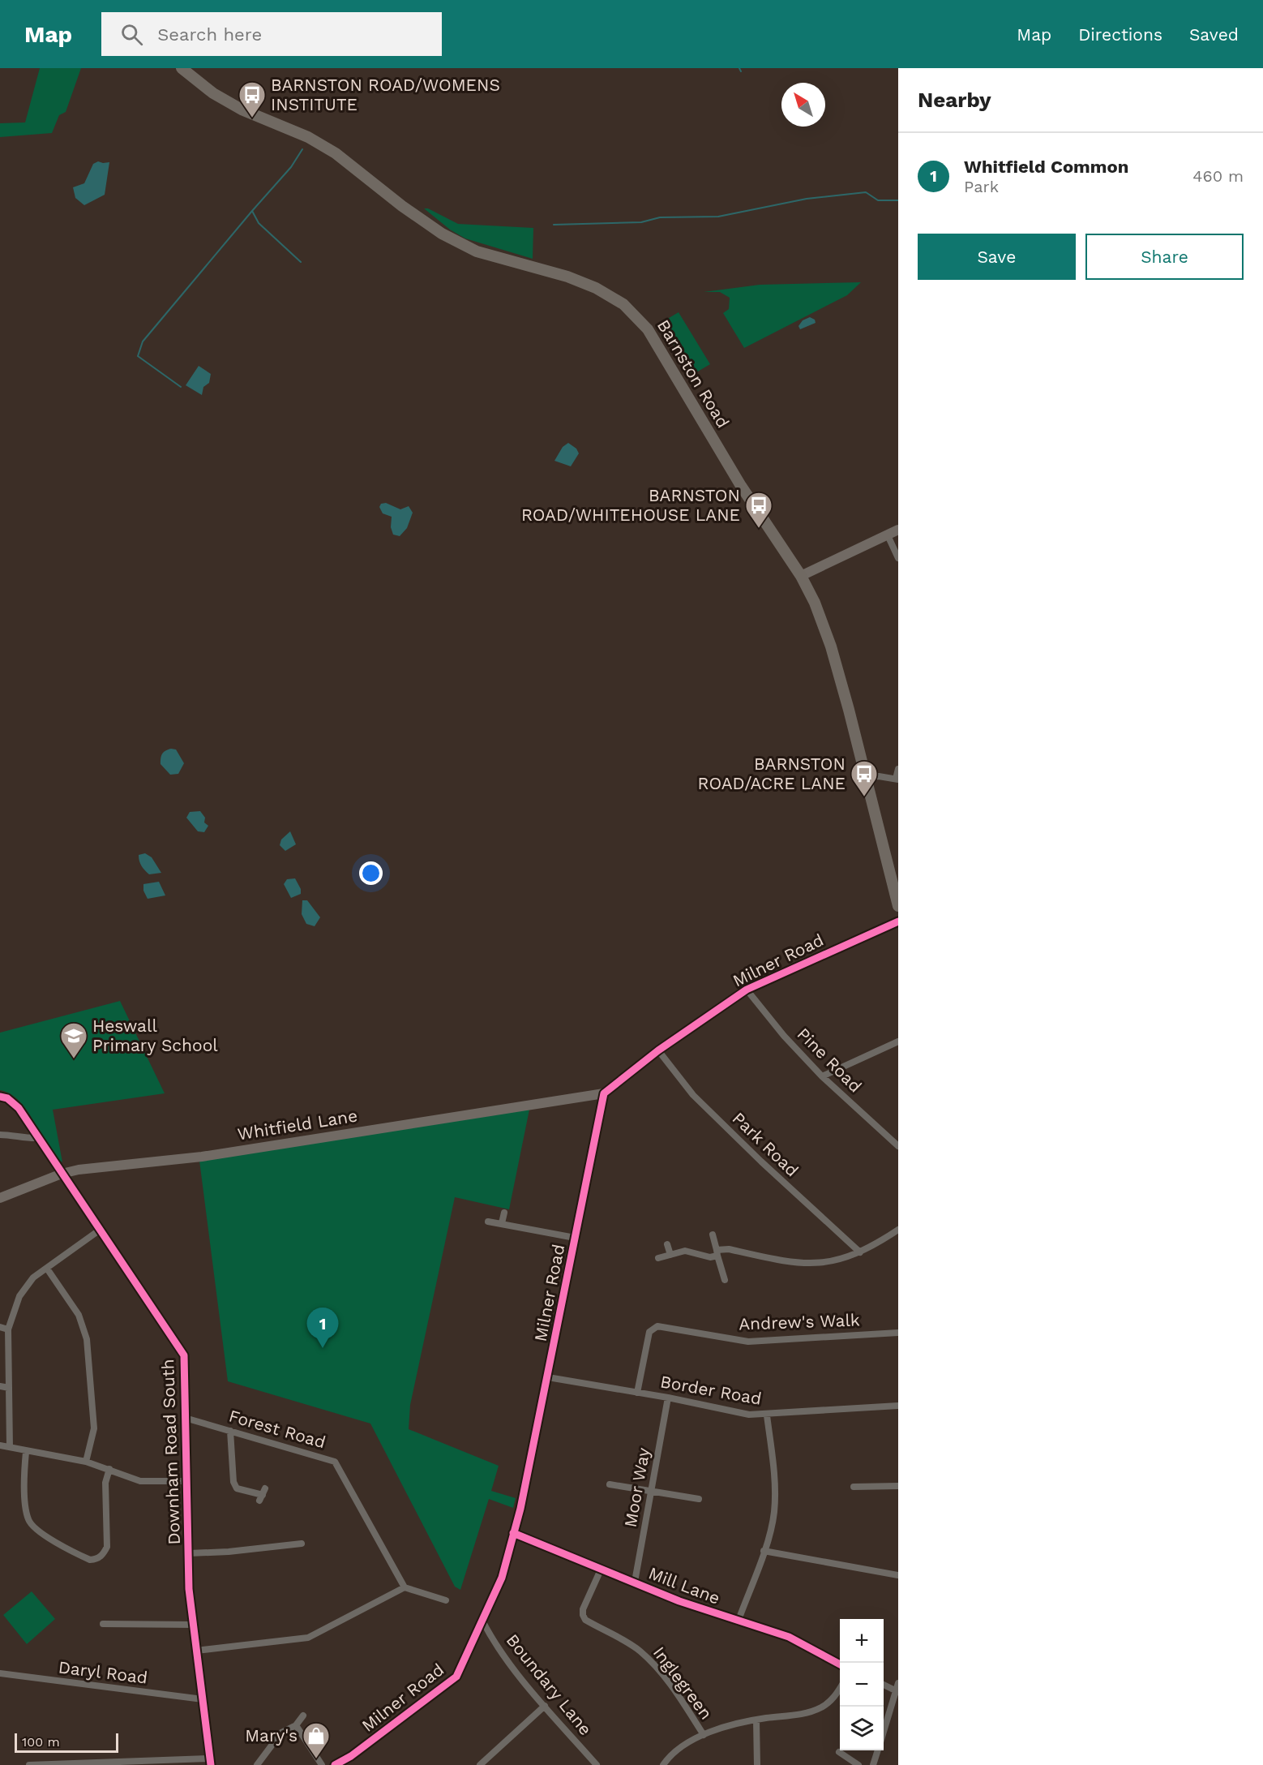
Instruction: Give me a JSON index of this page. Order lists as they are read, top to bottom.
{
  "streets": {
    "main road": ["Barnston Road"],
    "street": [
      "Milner Road",
      "Pine Road",
      "Whitfield Lane",
      "Park Road",
      "Andrew's Walk",
      "Border Road",
      "Forest Road",
      "Downham Road South",
      "Moor Way",
      "Mill Lane",
      "Daryl Road",
      "Inglegreen",
      "Boundary Lane"
    ]
  },
  "crossings": [
    ["Milner Road", "Pine Road"],
    ["Milner Road", "Whitfield Lane"],
    ["Milner Road", "Park Road"],
    ["Milner Road", "Border Road"],
    ["Milner Road", "Mill Lane"],
    ["Milner Road", "Boundary Lane"],
    ["Whitfield Lane", "Downham Road South"],
    ["Andrew's Walk", "Border Road"],
    ["Border Road", "Moor Way"],
    ["Forest Road", "Downham Road South"],
    ["Downham Road South", "Daryl Road"],
    ["Moor Way", "Mill Lane"],
    ["Mill Lane", "Inglegreen"]
  ],
  "places": {
    "bus stop": ["BARNSTON ROAD/WOMENS INSTITUTE", "BARNSTON ROAD/WHITEHOUSE LANE", "BARNSTON ROAD/ACRE LANE"],
    "school or university": ["Heswall Primary School"],
    "shop": ["Mary's"]
  },
  "scale_bar": "100 m",
  "north": "top left",
  "page": {
    "header": "Map",
    "search": "Search here",
    "nav": ["Map", "Directions", "Saved"],
    "heading": "Nearby",
    "list": [
      {
        "mark": "1",
        "name": "Whitfield Common",
        "note": "Park",
        "value": "460 m"
      }
    ],
    "buttons": ["Save", "Share"],
    "pins": "1",
    "map_buttons": ["+", "−"],
    "scale": "100 m"
  }
}
